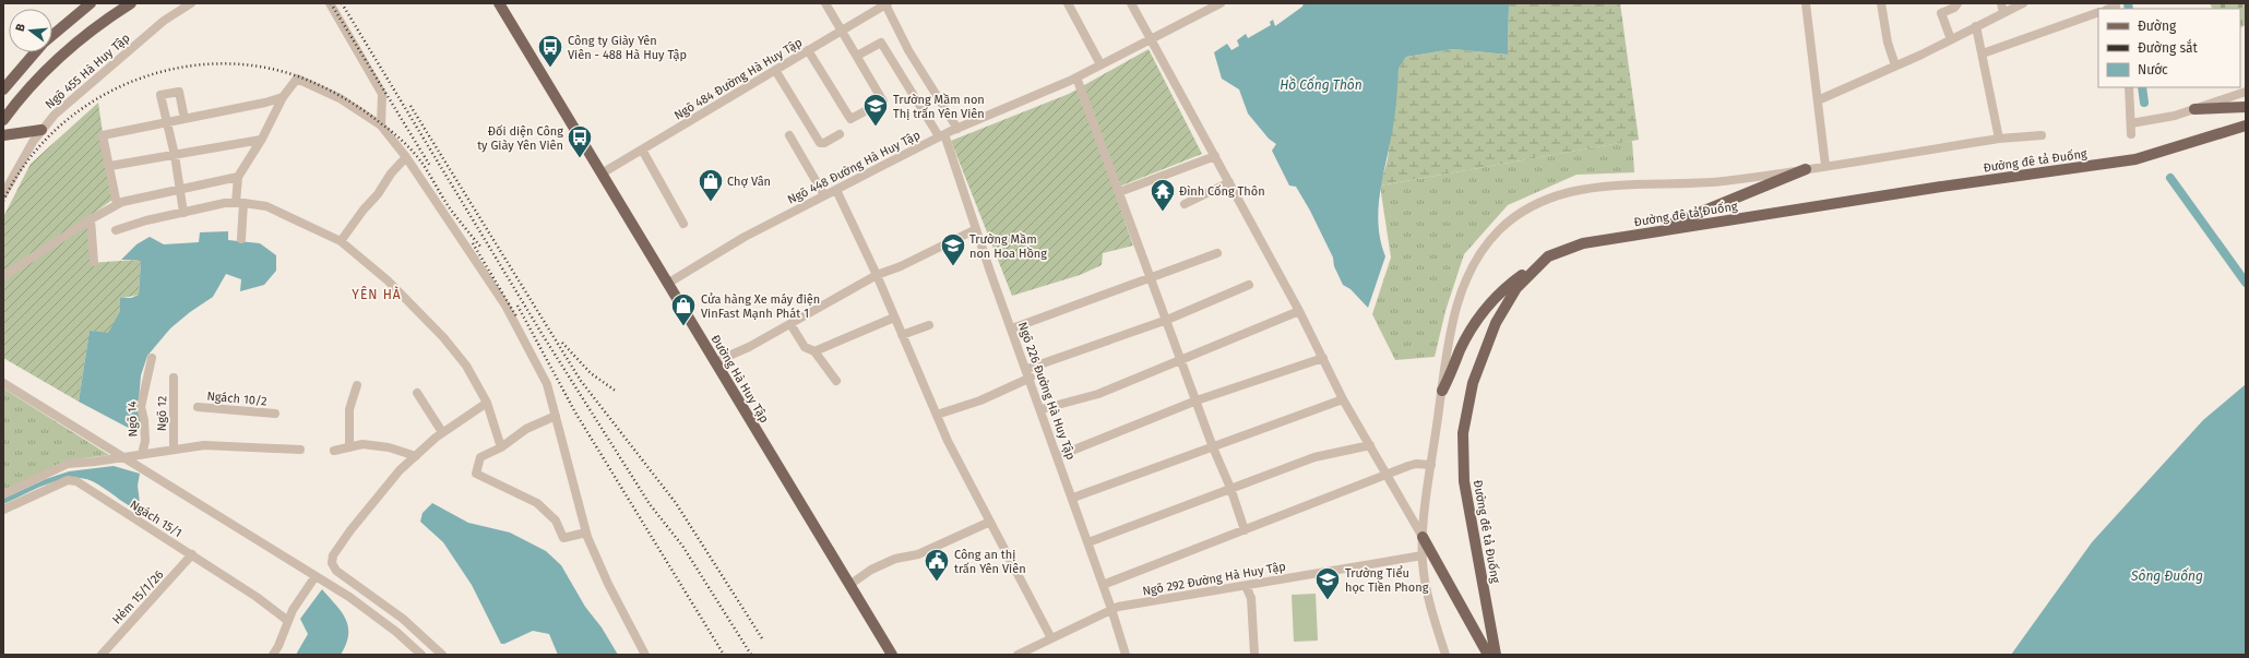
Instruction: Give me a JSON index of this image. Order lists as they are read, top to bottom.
{
  "streets": {
    "main road": ["Đường đê tả Đuống", "Đường Hà Huy Tập"],
    "street": [
      "Ngõ 455 Hà Huy Tập",
      "Ngõ 484 Đường Hà Huy Tập",
      "Ngõ 448 Đường Hà Huy Tập",
      "Ngõ 226 Đường Hà Huy Tập",
      "Ngách 10/2",
      "Ngõ 12",
      "Ngõ 14",
      "Ngách 15/1",
      "Ngõ 292 Đường Hà Huy Tập",
      "Hẻm 15/1/26"
    ]
  },
  "crossings": [
    ["Ngõ 484 Đường Hà Huy Tập", "Đường Hà Huy Tập"],
    ["Ngõ 448 Đường Hà Huy Tập", "Đường Hà Huy Tập"],
    ["Ngõ 448 Đường Hà Huy Tập", "Ngõ 226 Đường Hà Huy Tập"],
    ["Ngõ 226 Đường Hà Huy Tập", "Ngõ 292 Đường Hà Huy Tập"],
    ["Ngách 15/1", "Hẻm 15/1/26"]
  ],
  "districts": ["YÊN HÀ"],
  "water": ["Hồ Cống Thôn", "Sông Đuống"],
  "places": {
    "bus stop": ["Công ty Giày Yên Viên - 488 Hà Huy Tập", "Đối diện Công ty Giày Yên Viên"],
    "school or university": ["Trường Mầm non Thị trấn Yên Viên", "Trường Mầm non Hoa Hồng", "Trường Tiểu học Tiền Phong"],
    "shop": ["Chợ Vân", "Cửa hàng Xe máy điện VinFast Mạnh Phát 1"],
    "temple": ["Đình Cống Thôn"],
    "public building": ["Công an thị trấn Yên Viên"]
  },
  "legend": ["Đường", "Đường sắt", "Nước"],
  "north": "left"
}
